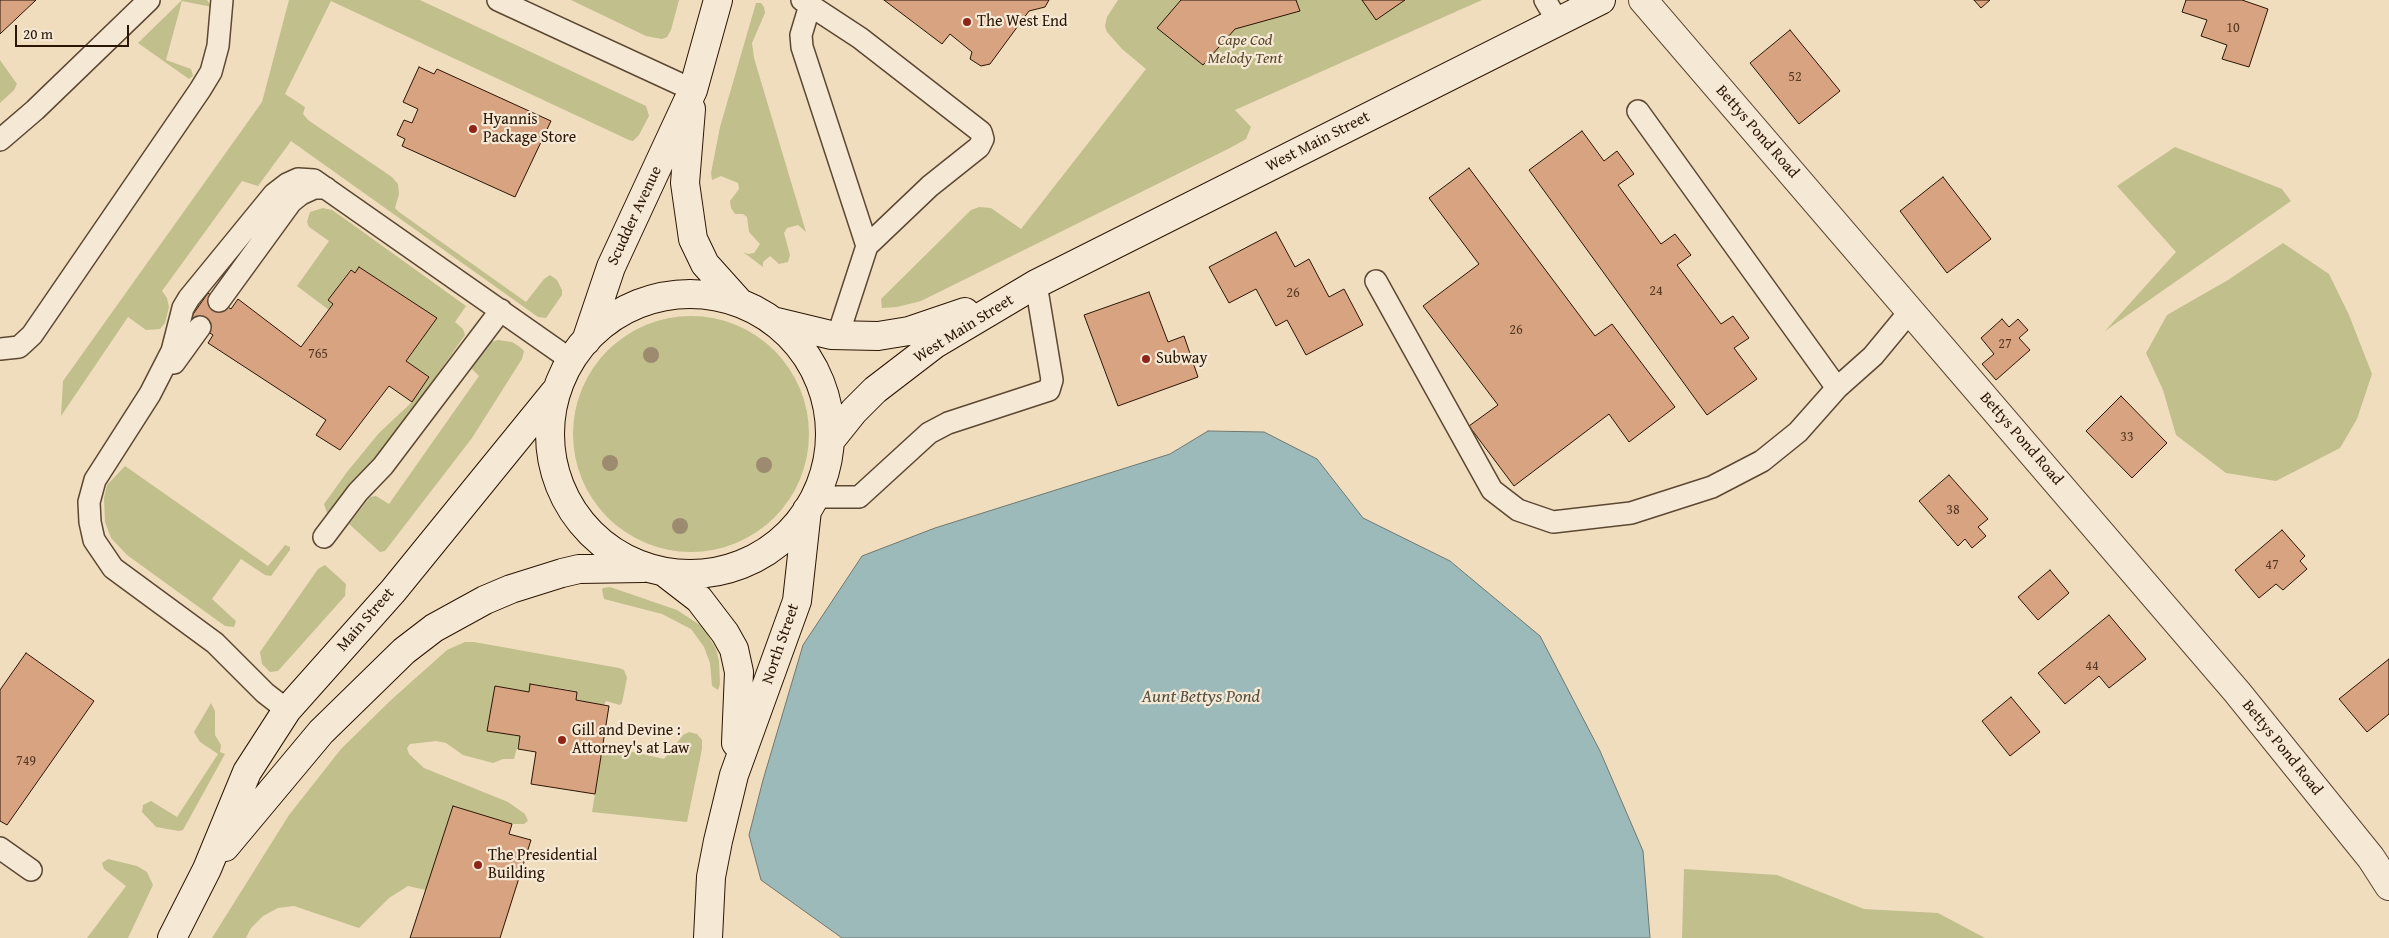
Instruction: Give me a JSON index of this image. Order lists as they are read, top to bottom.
{
  "streets": {
    "main road": [
      "Bettys Pond Road",
      "West Main Street",
      "Scudder Avenue",
      "Main Street",
      "North Street"
    ]
  },
  "crossings": [
    ["Main Street", "North Street"]
  ],
  "water": ["Aunt Bettys Pond"],
  "parks": ["Cape Cod Melody Tent"],
  "places": [
    "The West End",
    "Hyannis Package Store",
    "Subway",
    "Gill and Devine : Attorney's at Law",
    "The Presidential Building"
  ],
  "house_numbers": [
    "10",
    "52",
    "24",
    "26",
    "26",
    "27",
    "765",
    "33",
    "38",
    "47",
    "44",
    "749"
  ],
  "scale_bar": "20 m"
}
